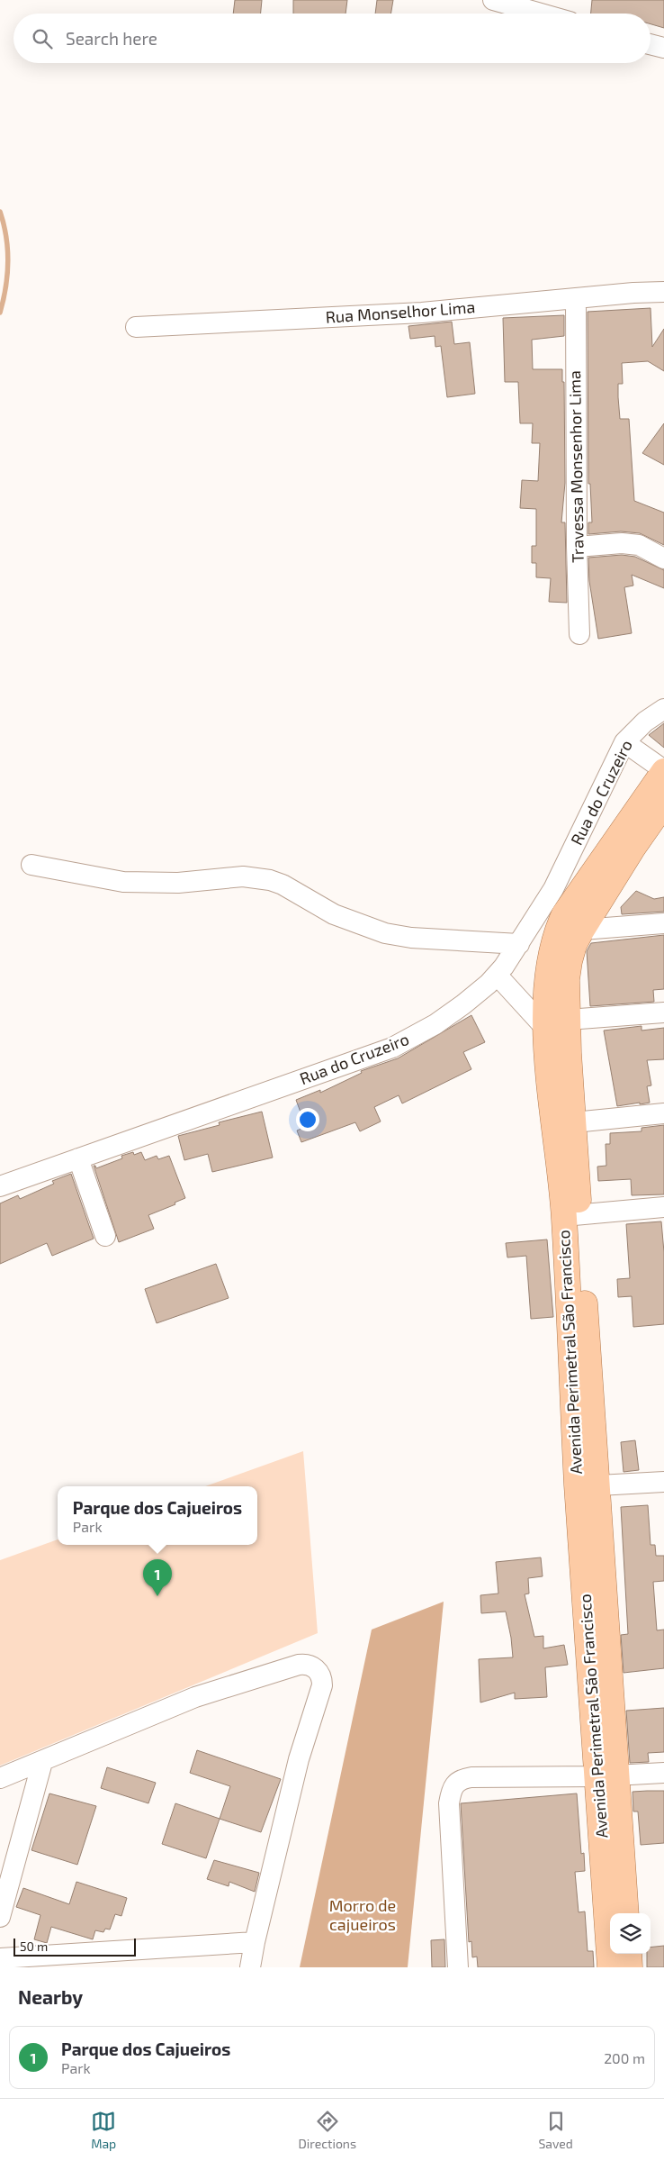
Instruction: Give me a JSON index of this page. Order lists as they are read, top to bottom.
{
  "streets": {
    "main road": ["Avenida Perimetral São Francisco"],
    "street": ["Rua Monselhor Lima", "Travessa Monsenhor Lima", "Rua do Cruzeiro"]
  },
  "crossings": [
    ["Rua Monselhor Lima", "Travessa Monsenhor Lima"]
  ],
  "parks": ["Morro de cajueiros"],
  "scale_bar": "50 m",
  "page": {
    "search": "Search here",
    "popup": ["Parque dos Cajueiros", "Park"],
    "pins": "1",
    "scale": "50 m",
    "heading": "Nearby",
    "list": [
      {
        "mark": "1",
        "name": "Parque dos Cajueiros",
        "note": "Park",
        "value": "200 m"
      }
    ],
    "nav": ["Map", "Directions", "Saved"]
  }
}
